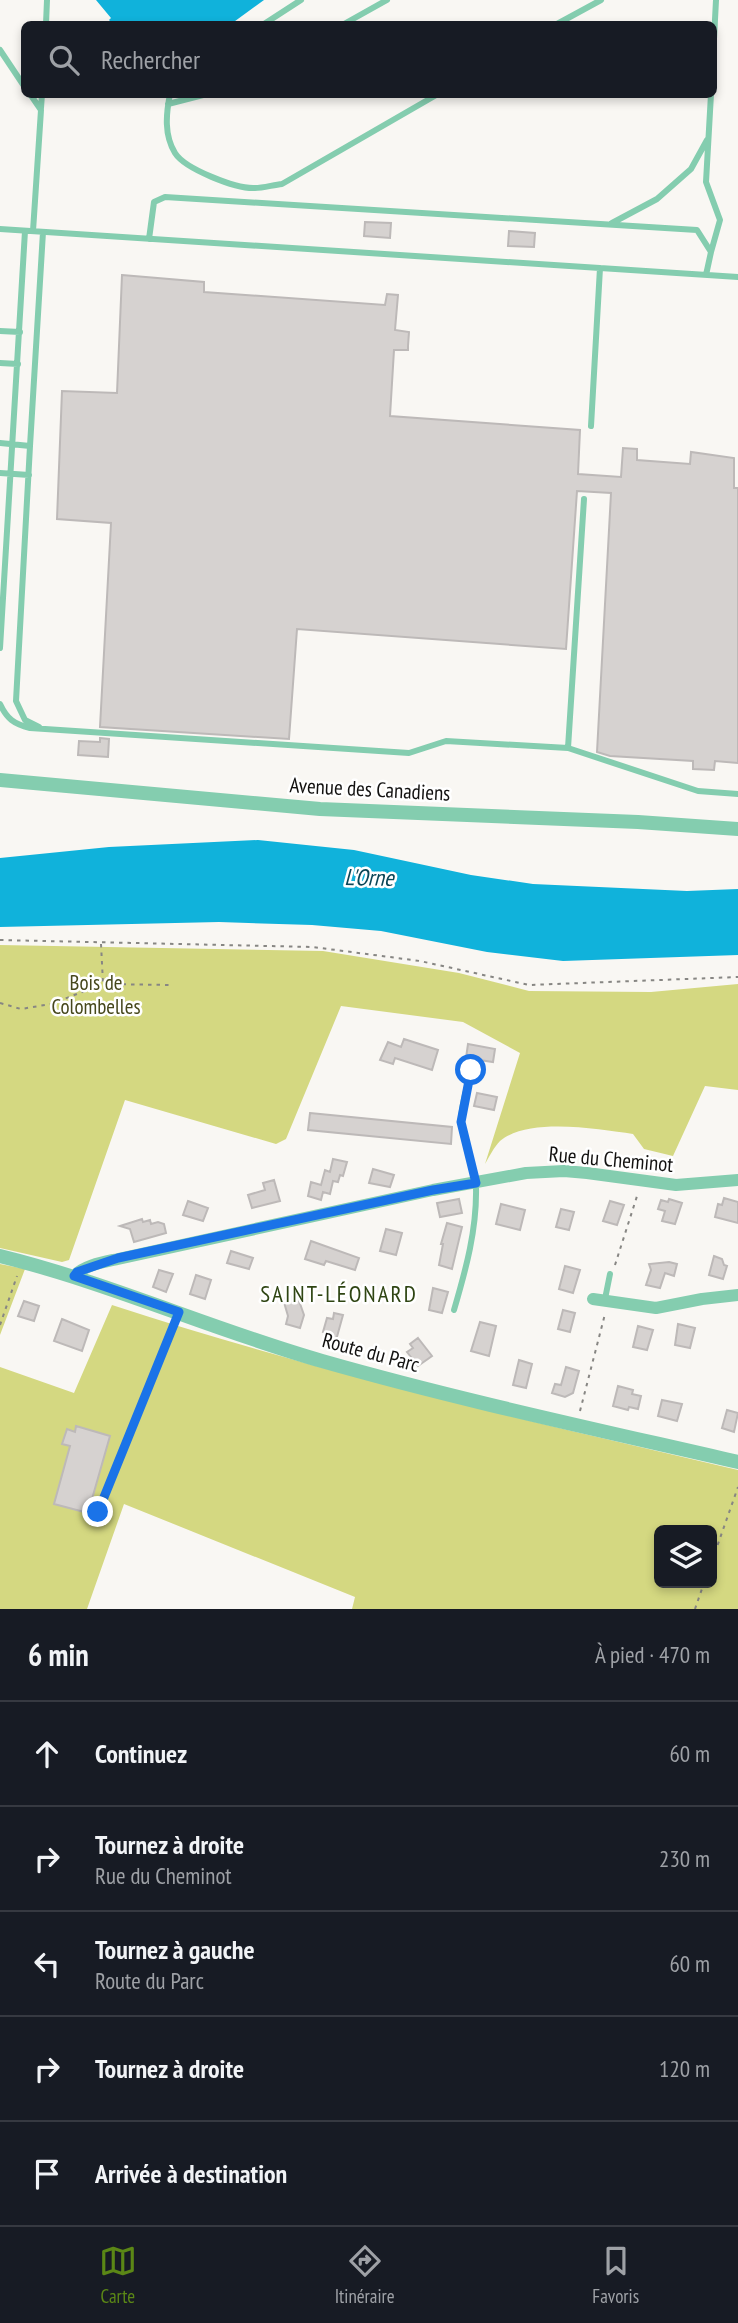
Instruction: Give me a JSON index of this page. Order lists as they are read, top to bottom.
{
  "streets": {
    "street": ["Avenue des Canadiens", "Rue du Cheminot", "Route du Parc"]
  },
  "crossings": [
    ["Rue du Cheminot", "Route du Parc"]
  ],
  "districts": ["SAINT-LÉONARD"],
  "water": ["L'Orne"],
  "parks": ["Bois de Colombelles"],
  "page": {
    "search": "Rechercher",
    "heading": ["6 min", "À pied · 470 m"],
    "list": [
      ["Continuez", "60 m"],
      ["Tournez à droite", "Rue du Cheminot", "230 m"],
      ["Tournez à gauche", "Route du Parc", "60 m"],
      ["Tournez à droite", "120 m"],
      "Arrivée à destination"
    ],
    "nav": ["Carte", "Itinéraire", "Favoris"]
  }
}
